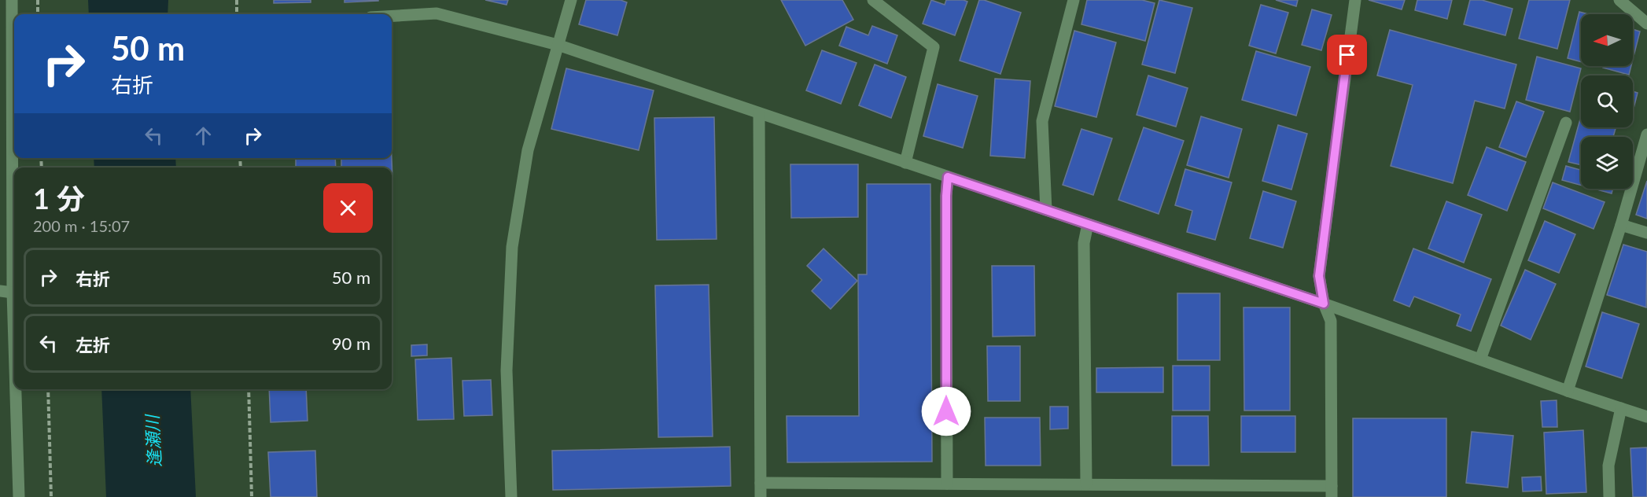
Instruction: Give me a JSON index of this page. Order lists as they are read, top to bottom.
{
  "water": ["逢瀬川"],
  "north": "left",
  "page": {
    "turn": ["50 m", "右折"],
    "heading": ["1 分", "200 m · 15:07"],
    "list": [
      {
        "name": "右折",
        "value": "50 m"
      },
      {
        "name": "左折",
        "value": "90 m"
      }
    ]
  }
}
